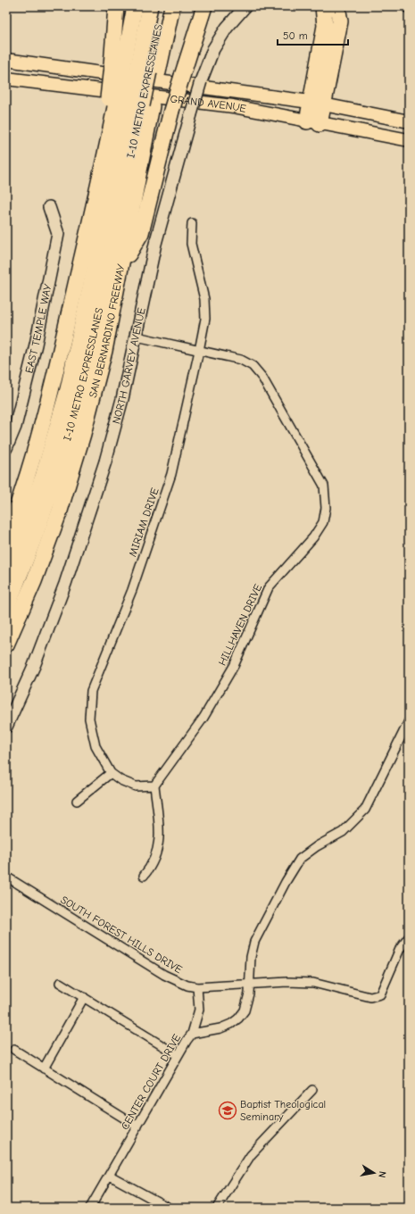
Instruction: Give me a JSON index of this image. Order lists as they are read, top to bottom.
{
  "streets": {
    "highway": ["I-10 METRO EXPRESSLANES", "SAN BERNARDINO FREEWAY"],
    "main road": ["GRAND AVENUE"],
    "street": [
      "EAST TEMPLE WAY",
      "NORTH GARVEY AVENUE",
      "MIRIAM DRIVE",
      "HILLHAVEN DRIVE",
      "SOUTH FOREST HILLS DRIVE",
      "CENTER COURT DRIVE"
    ]
  },
  "crossings": [
    ["I-10 METRO EXPRESSLANES", "SAN BERNARDINO FREEWAY"],
    ["NORTH GARVEY AVENUE", "HILLHAVEN DRIVE"],
    ["MIRIAM DRIVE", "HILLHAVEN DRIVE"],
    ["SOUTH FOREST HILLS DRIVE", "CENTER COURT DRIVE"]
  ],
  "places": {
    "school or university": ["Baptist Theological Seminary"]
  },
  "scale_bar": "50 m",
  "north": "right"
}
